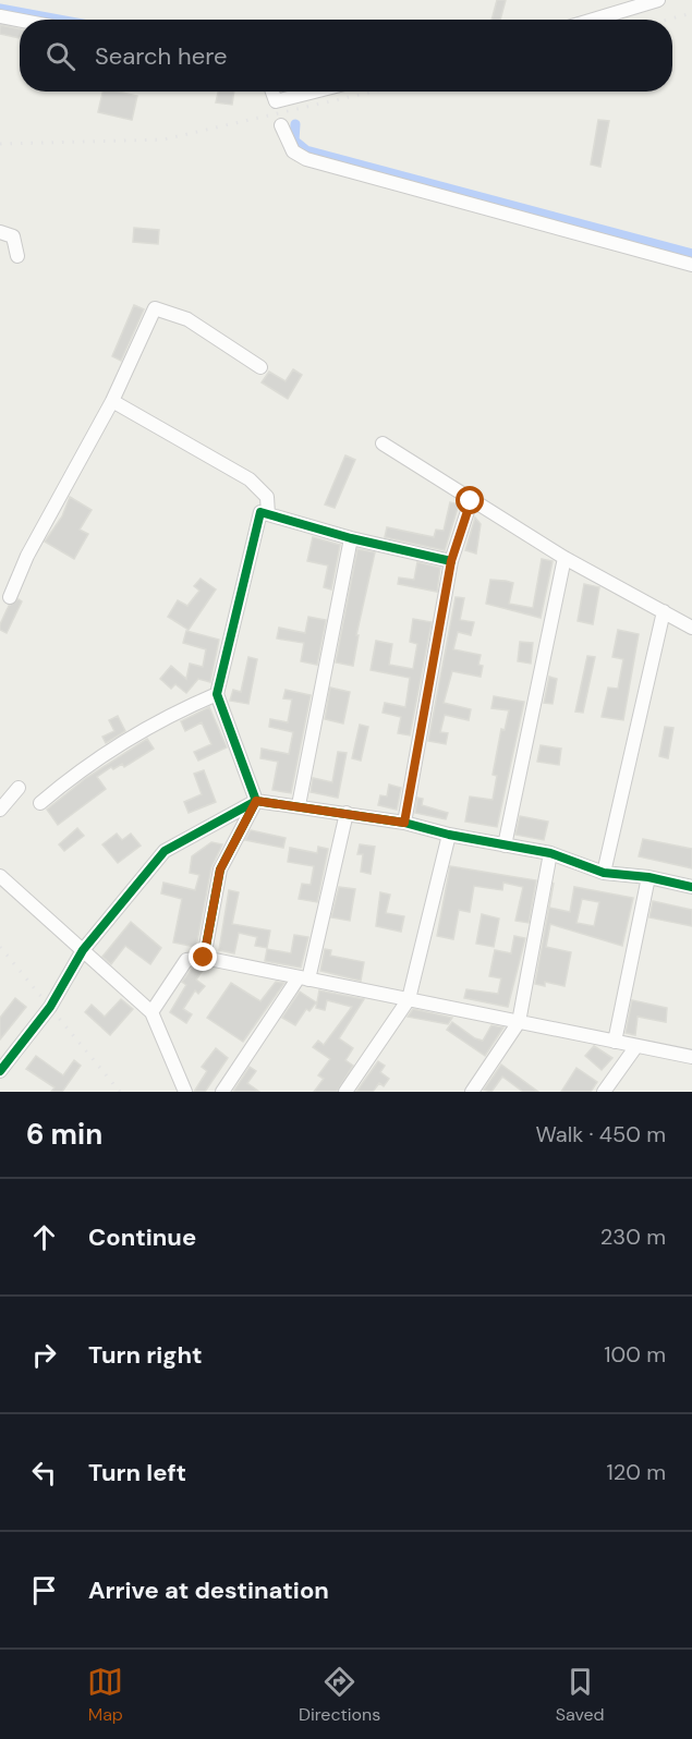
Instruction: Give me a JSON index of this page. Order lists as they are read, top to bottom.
{
  "page": {
    "search": "Search here",
    "heading": ["6 min", "Walk · 450 m"],
    "list": [
      ["Continue", "230 m"],
      ["Turn right", "100 m"],
      ["Turn left", "120 m"],
      "Arrive at destination"
    ],
    "nav": ["Map", "Directions", "Saved"]
  }
}
